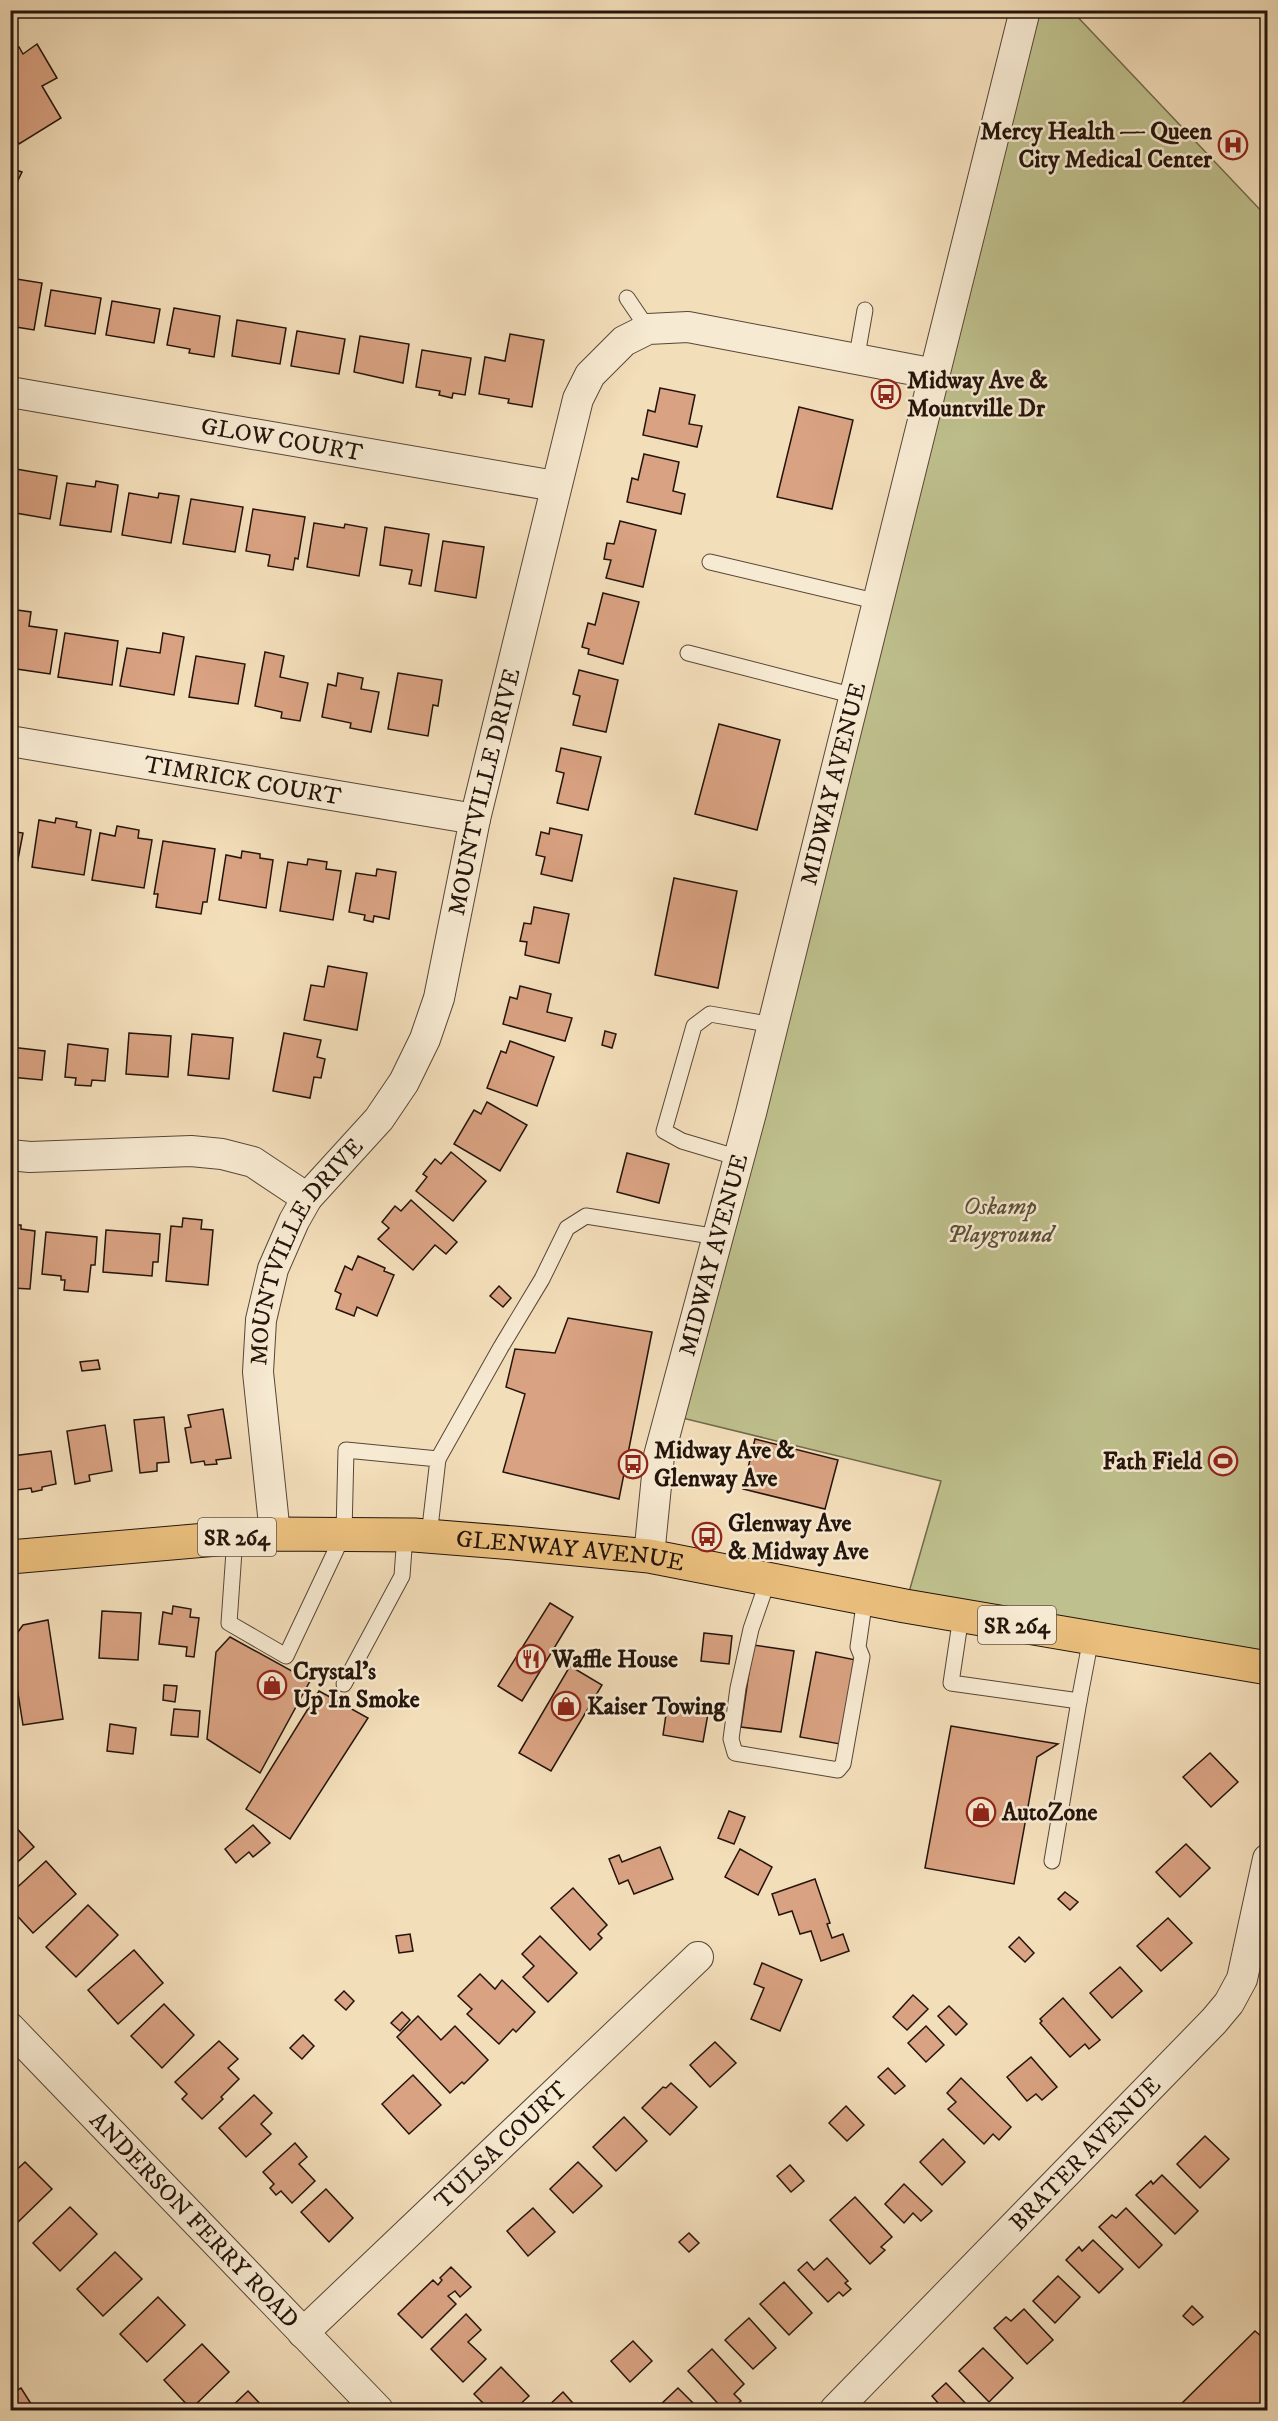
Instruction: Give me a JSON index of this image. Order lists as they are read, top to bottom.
{
  "streets": {
    "main road": ["SR 264", "GLENWAY AVENUE"],
    "street": [
      "GLOW COURT",
      "TIMRICK COURT",
      "MIDWAY AVENUE",
      "MOUNTVILLE DRIVE",
      "TULSA COURT",
      "BRATER AVENUE",
      "ANDERSON FERRY ROAD"
    ]
  },
  "crossings": [
    ["GLOW COURT", "MOUNTVILLE DRIVE"],
    ["TIMRICK COURT", "MOUNTVILLE DRIVE"],
    ["MIDWAY AVENUE", "MOUNTVILLE DRIVE"],
    ["MIDWAY AVENUE", "GLENWAY AVENUE"],
    ["MOUNTVILLE DRIVE", "GLENWAY AVENUE"],
    ["TULSA COURT", "ANDERSON FERRY ROAD"]
  ],
  "parks": ["Oskamp Playground"],
  "places": {
    "hospital": ["Mercy Health — Queen City Medical Center"],
    "bus stop": ["Midway Ave & Mountville Dr", "Midway Ave & Glenway Ave", "Glenway Ave & Midway Ave"],
    "sports": ["Fath Field"],
    "restaurant": ["Waffle House"],
    "shop": ["Crystal's Up In Smoke", "Kaiser Towing", "AutoZone"]
  }
}
